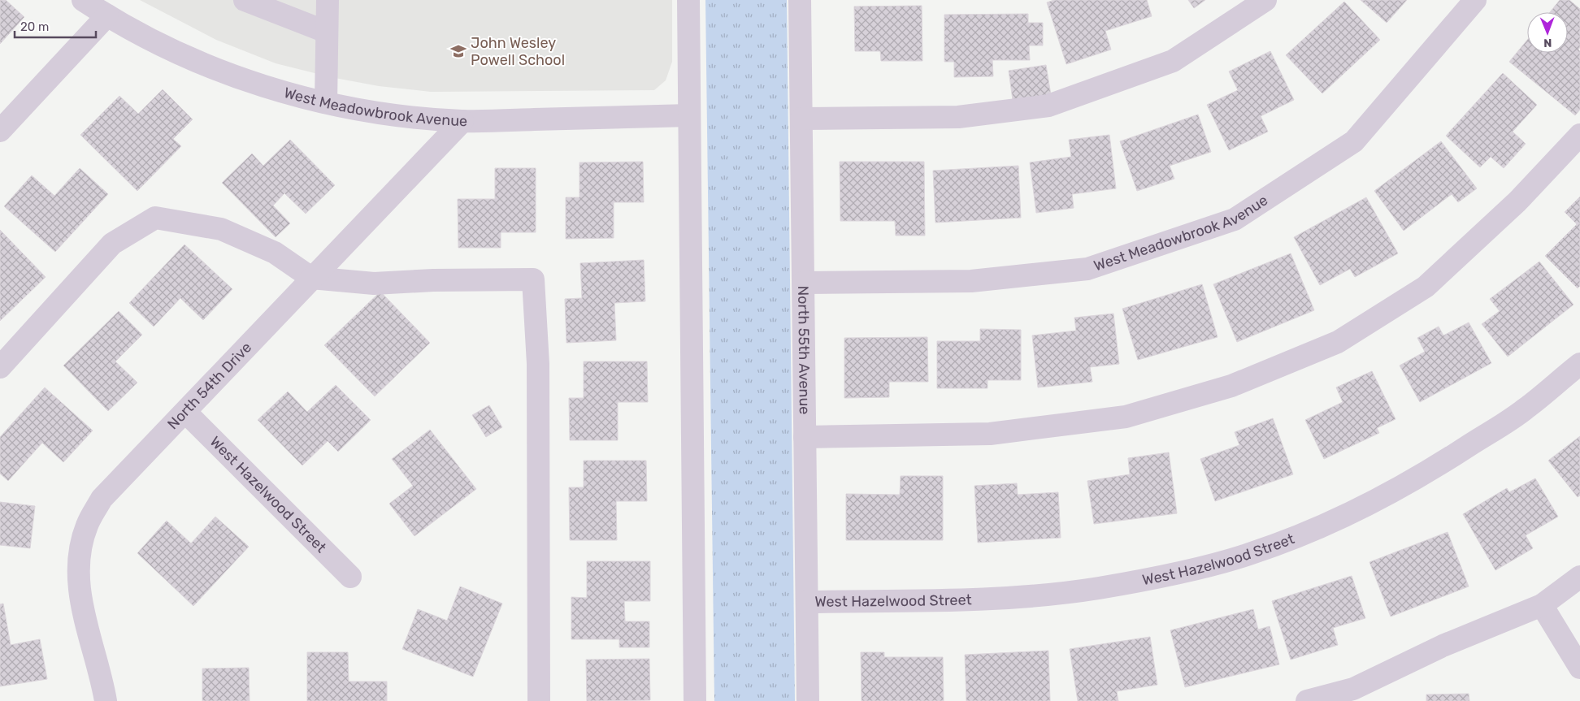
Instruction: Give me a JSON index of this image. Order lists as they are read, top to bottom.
{
  "streets": {
    "street": [
      "West Meadowbrook Avenue",
      "North 55th Avenue",
      "North 54th Drive",
      "West Hazelwood Street"
    ]
  },
  "crossings": [
    ["West Meadowbrook Avenue", "North 55th Avenue"],
    ["West Meadowbrook Avenue", "North 54th Drive"],
    ["North 55th Avenue", "West Hazelwood Street"],
    ["North 54th Drive", "West Hazelwood Street"]
  ],
  "places": {
    "school or university": ["John Wesley Powell School"]
  },
  "scale_bar": "20 m",
  "north": "bottom"
}
